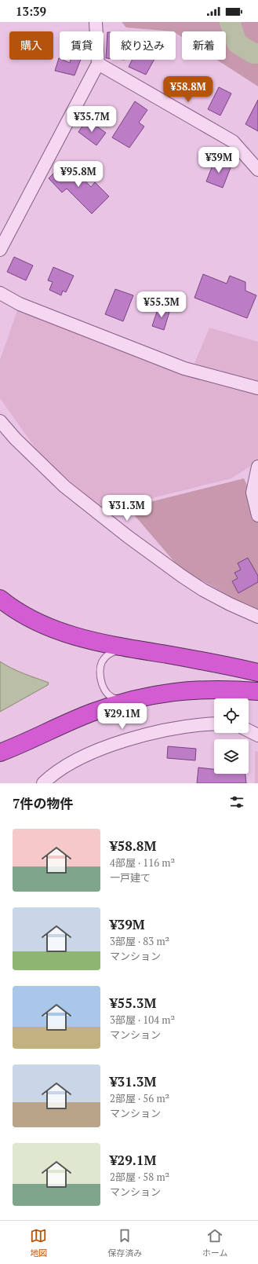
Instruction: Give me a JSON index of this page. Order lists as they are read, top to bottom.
{
  "page": {
    "status": "13:39",
    "chip": [
      "購入",
      "賃貸",
      "絞り込み",
      "新着"
    ],
    "price": [
      "¥58.8M",
      "¥35.7M",
      "¥39M",
      "¥95.8M",
      "¥55.3M",
      "¥31.3M",
      "¥29.1M"
    ],
    "heading": "7件の物件",
    "list": [
      {
        "name": "¥58.8M",
        "note": "4部屋 · 116 m² · 一戸建て"
      },
      {
        "name": "¥39M",
        "note": "3部屋 · 83 m² · マンション"
      },
      {
        "name": "¥55.3M",
        "note": "3部屋 · 104 m² · マンション"
      },
      {
        "name": "¥31.3M",
        "note": "2部屋 · 56 m² · マンション"
      },
      {
        "name": "¥29.1M",
        "note": "2部屋 · 58 m² · マンション"
      }
    ],
    "tabs": ["地図", "保存済み", "ホーム"]
  }
}
